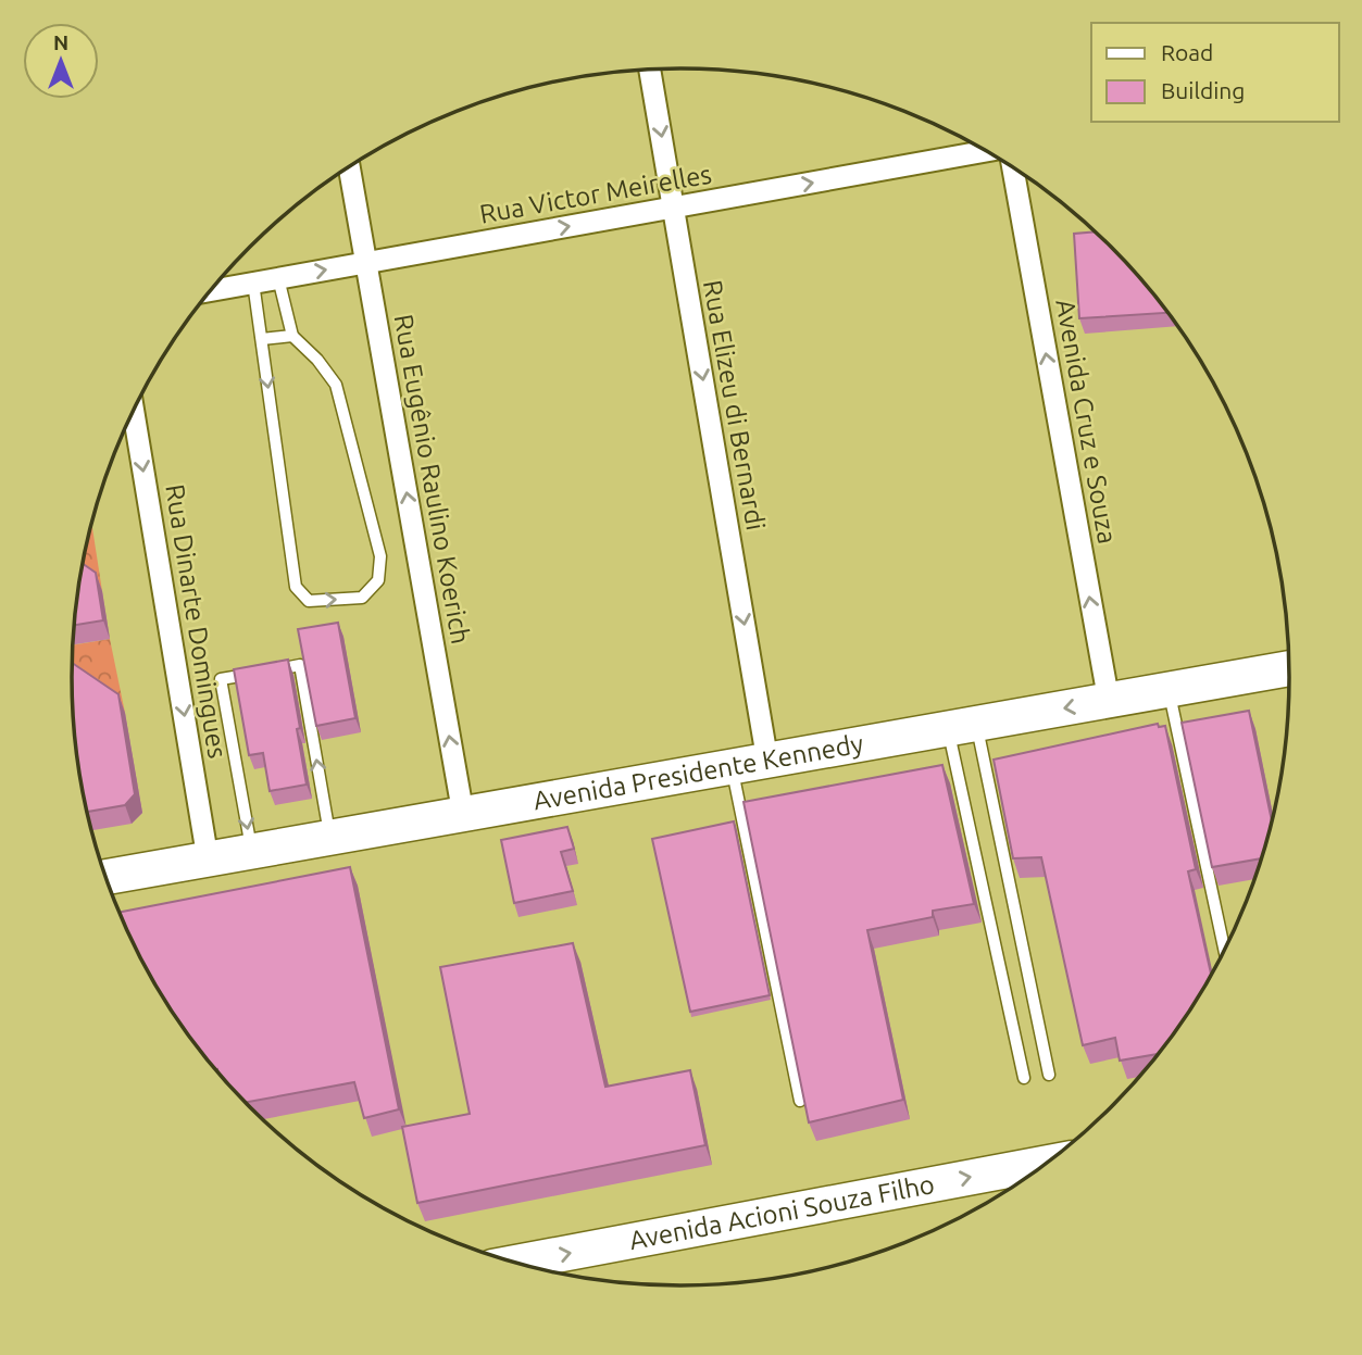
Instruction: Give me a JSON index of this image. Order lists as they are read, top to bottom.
{
  "streets": {
    "main road": ["Avenida Presidente Kennedy", "Avenida Acioni Souza Filho"],
    "street": [
      "Rua Victor Meirelles",
      "Rua Elizeu di Bernardi",
      "Avenida Cruz e Souza",
      "Rua Eugênio Raulino Koerich",
      "Rua Dinarte Domingues"
    ]
  },
  "crossings": [
    ["Rua Victor Meirelles", "Rua Elizeu di Bernardi"],
    ["Rua Victor Meirelles", "Rua Eugênio Raulino Koerich"],
    ["Rua Elizeu di Bernardi", "Avenida Presidente Kennedy"],
    ["Avenida Cruz e Souza", "Avenida Presidente Kennedy"],
    ["Rua Eugênio Raulino Koerich", "Avenida Presidente Kennedy"],
    ["Rua Dinarte Domingues", "Avenida Presidente Kennedy"]
  ],
  "one_way": [
    "Rua Victor Meirelles",
    "Rua Elizeu di Bernardi",
    "Avenida Cruz e Souza",
    "Rua Eugênio Raulino Koerich",
    "Rua Dinarte Domingues",
    "Avenida Acioni Souza Filho"
  ],
  "legend": ["Road", "Building"],
  "north": "top"
}
